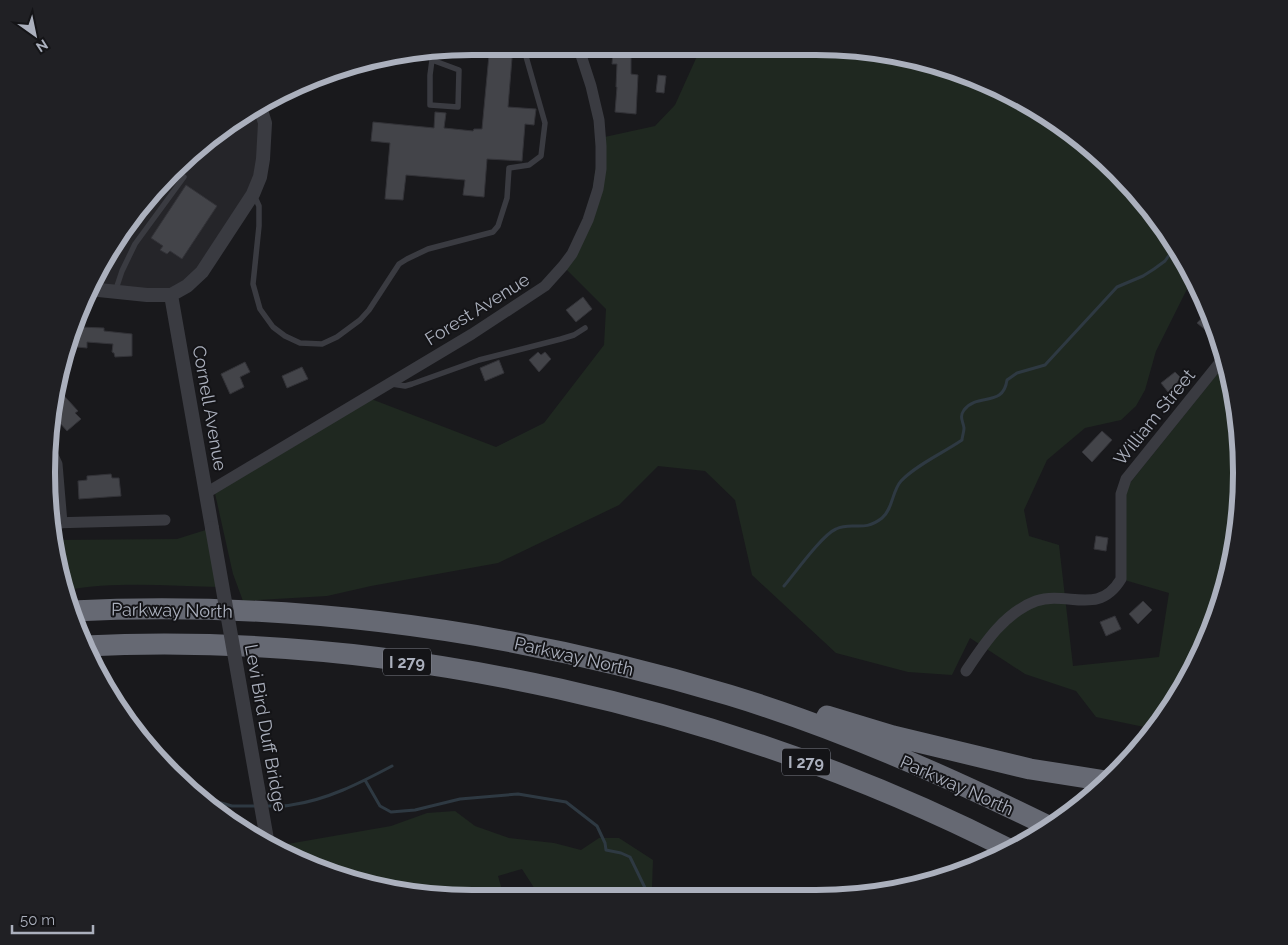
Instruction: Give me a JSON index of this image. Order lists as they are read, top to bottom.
{
  "streets": {
    "highway": ["Parkway North", "I 279"],
    "street": [
      "Forest Avenue",
      "Cornell Avenue",
      "William Street",
      "Levi Bird Duff Bridge"
    ]
  },
  "crossings": [
    ["Forest Avenue", "Cornell Avenue"],
    ["Cornell Avenue", "Levi Bird Duff Bridge"]
  ],
  "scale_bar": "50 m",
  "north": "bottom right"
}
